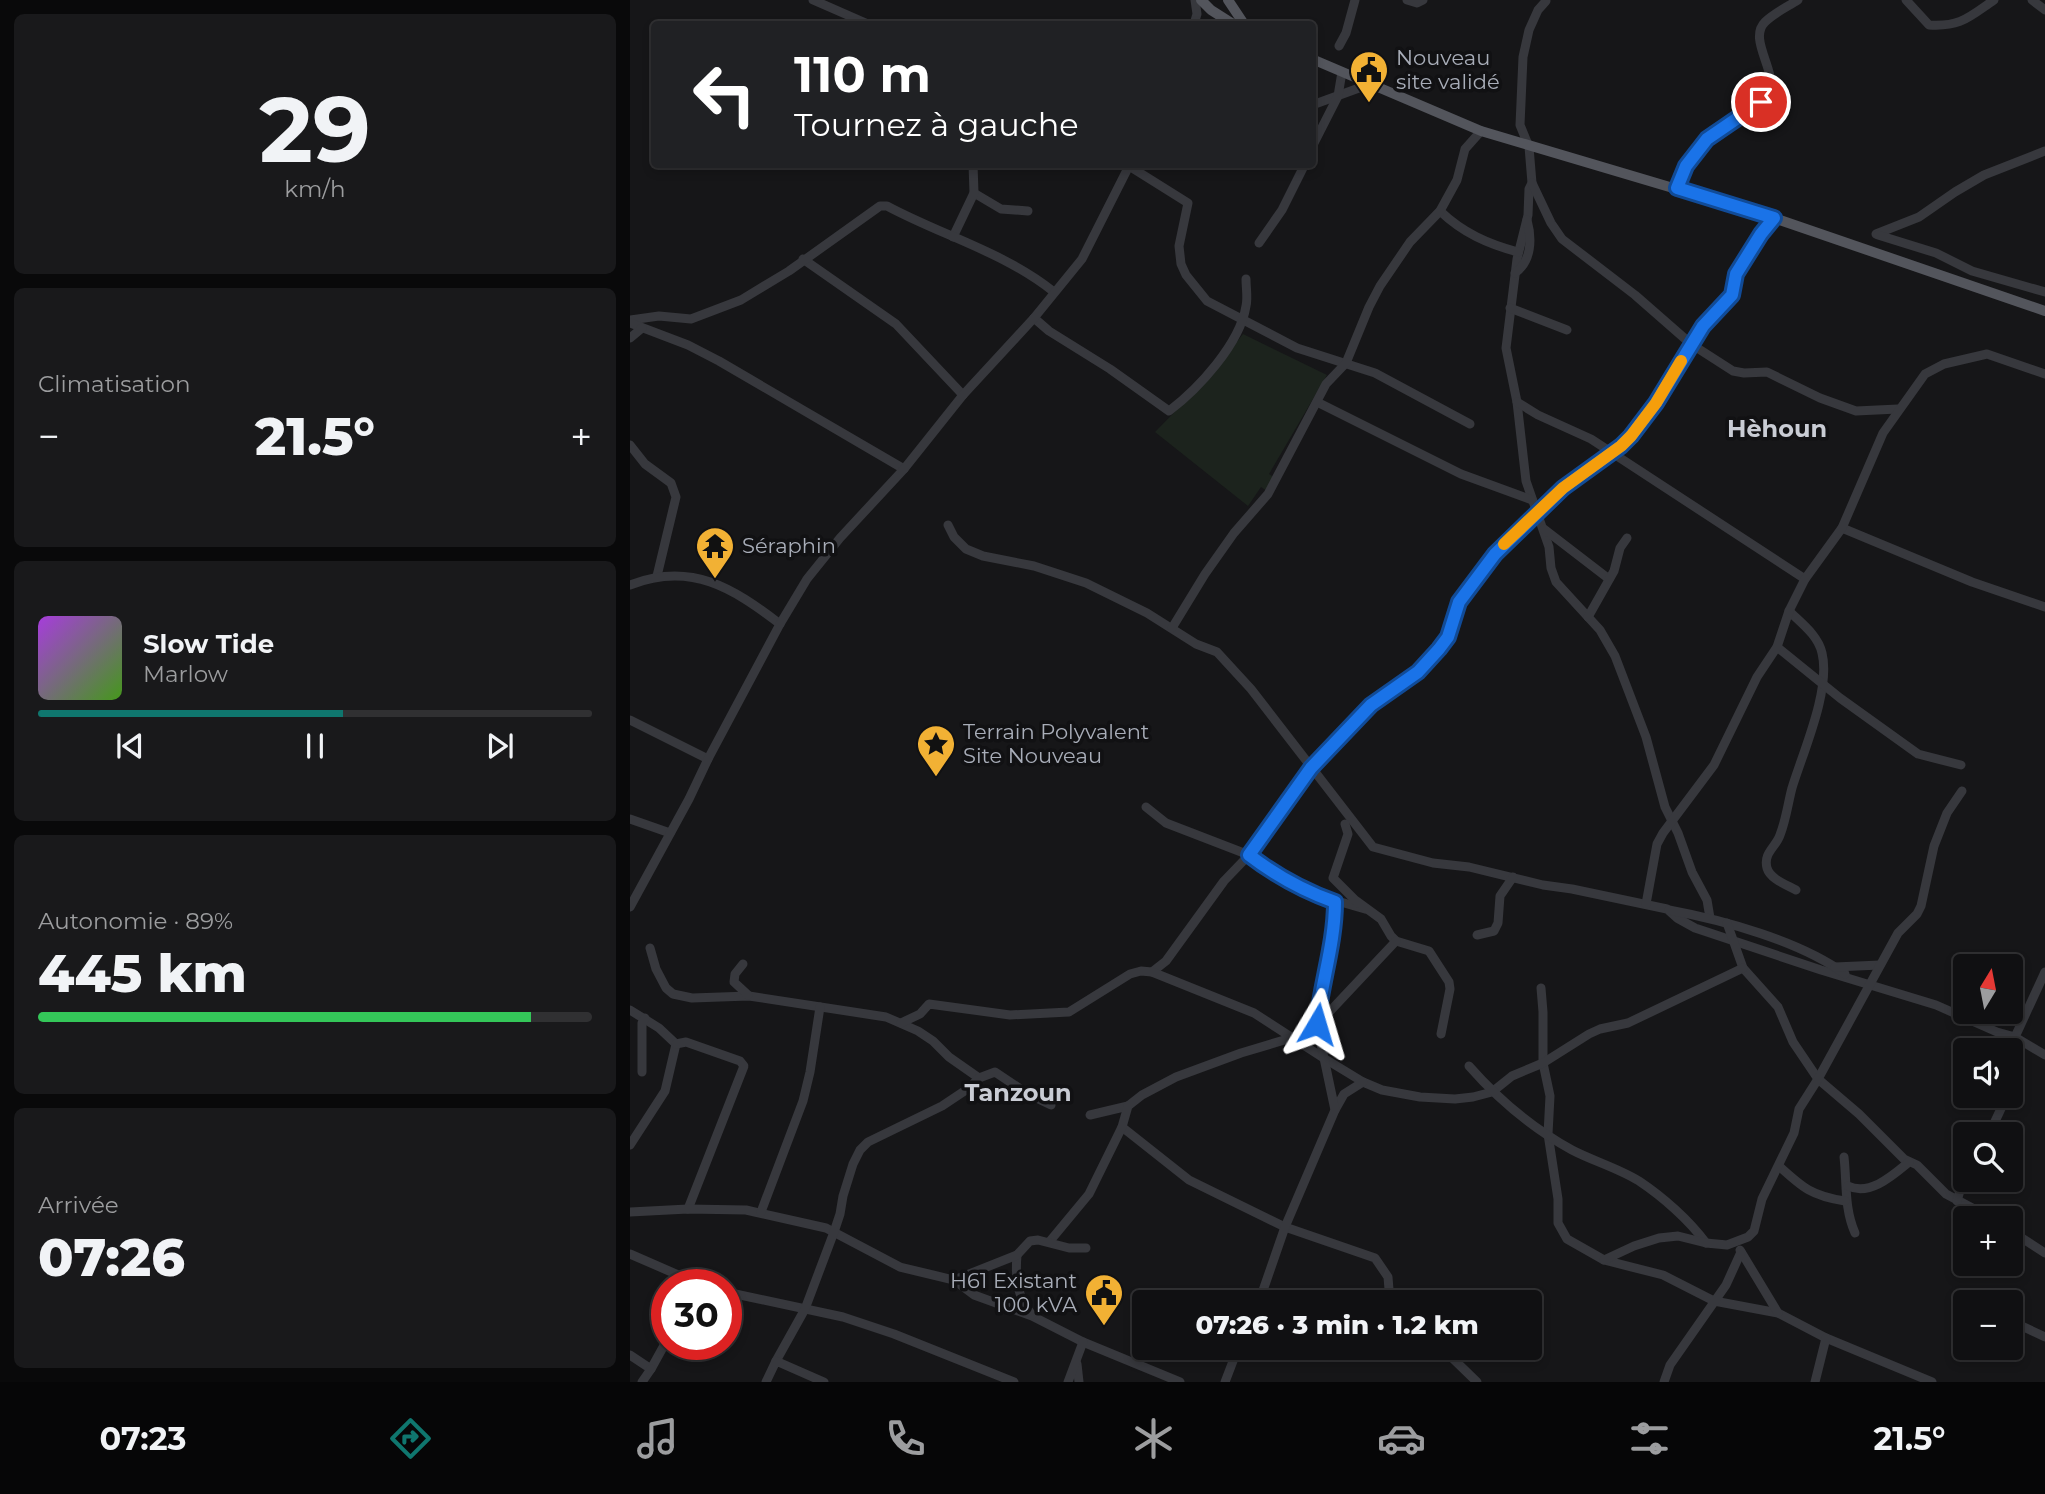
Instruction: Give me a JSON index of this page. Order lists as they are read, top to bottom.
{
  "districts": ["Hèhoun", "Tanzoun"],
  "places": {
    "public building": ["Nouveau site validé", "H61 Existant 100 kVA"],
    "temple": ["Séraphin"],
    "place": ["Terrain Polyvalent Site Nouveau"]
  },
  "north": "top",
  "page": {
    "tile": [
      ["29", "km/h"],
      "Climatisation",
      ["Autonomie · 89%", "445 km"],
      ["Arrivée", "07:26"]
    ],
    "turn": ["110 m", "Tournez à gauche"],
    "heat": ["−", "21.5°", "+"],
    "song": ["Slow Tide", "Marlow"],
    "map_buttons": ["+", "−"],
    "limit": "30",
    "trip": "07:26 · 3 min · 1.2 km",
    "tabs": ["07:23", "21.5°"]
  }
}
